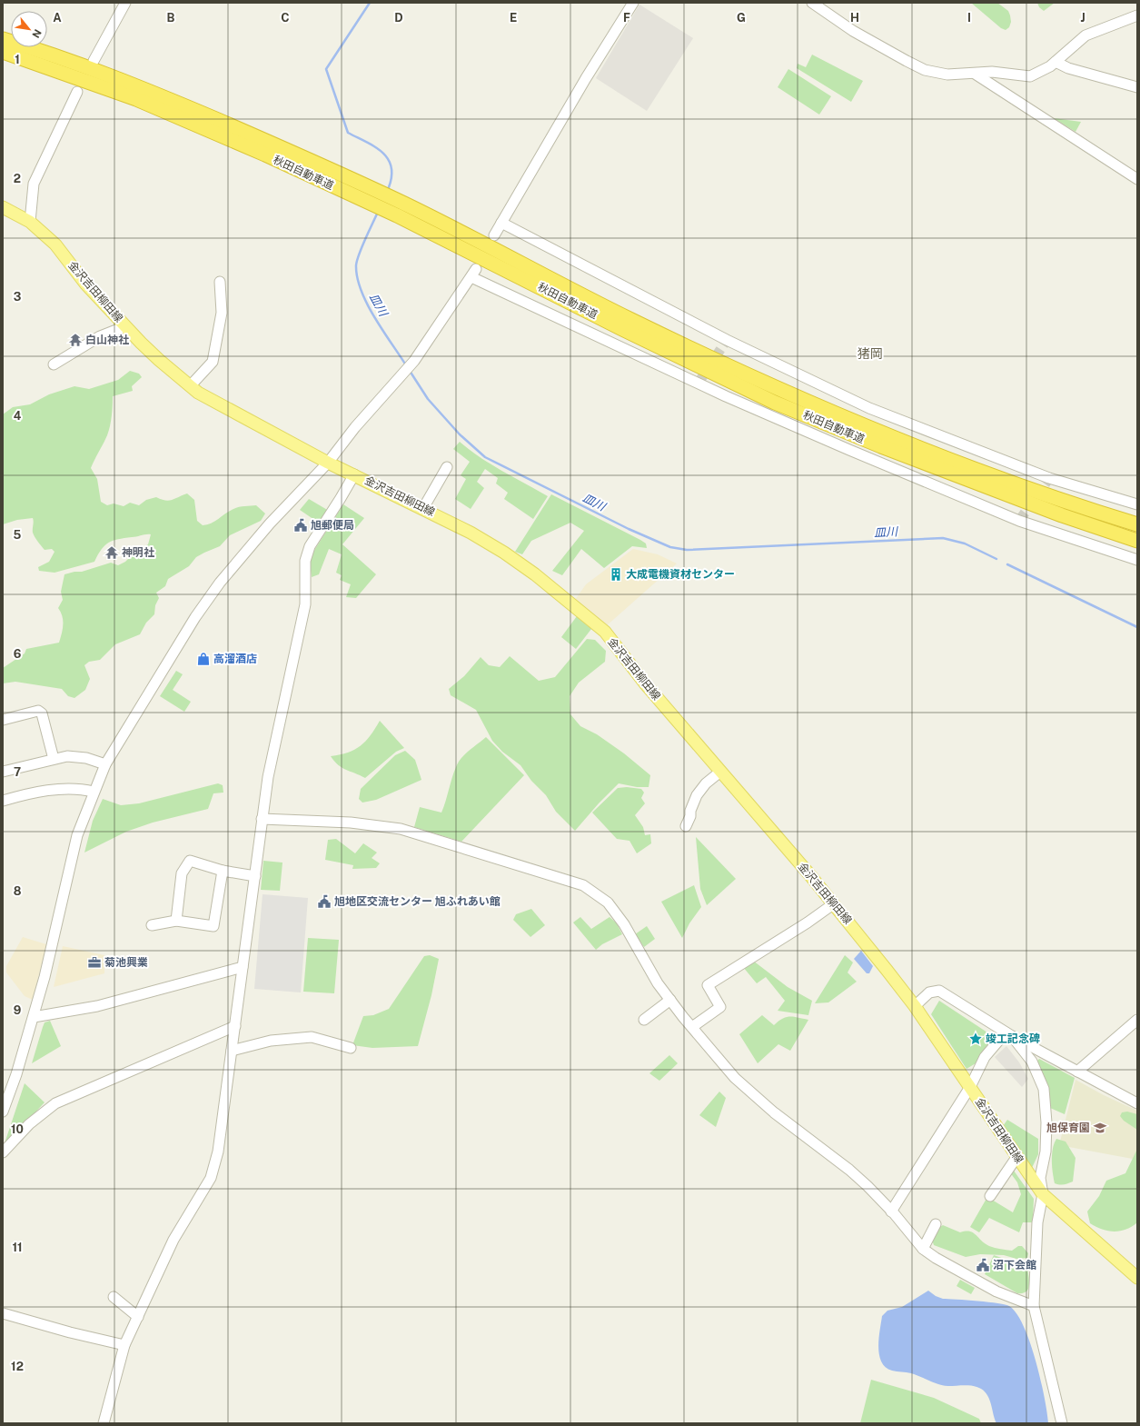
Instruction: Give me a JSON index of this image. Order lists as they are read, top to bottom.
{
  "streets": {
    "highway": ["秋田自動車道"],
    "main road": ["金沢吉田柳田線"]
  },
  "districts": ["猪岡"],
  "water": ["皿川"],
  "places": {
    "temple": ["白山神社", "神明社"],
    "public building": ["旭郵便局", "旭地区交流センター 旭ふれあい館", "沼下会館"],
    "building": ["大成電機資材センター"],
    "shop": ["高溜酒店"],
    "office": ["菊池興業"],
    "place": ["竣工記念碑"],
    "school or university": ["旭保育園"]
  },
  "north": "bottom right",
  "grid": {
    "columns": [
      "A",
      "B",
      "C",
      "D",
      "E",
      "F",
      "G",
      "H",
      "I",
      "J"
    ],
    "rows": [
      "1",
      "2",
      "3",
      "4",
      "5",
      "6",
      "7",
      "8",
      "9",
      "10",
      "11",
      "12"
    ]
  }
}
